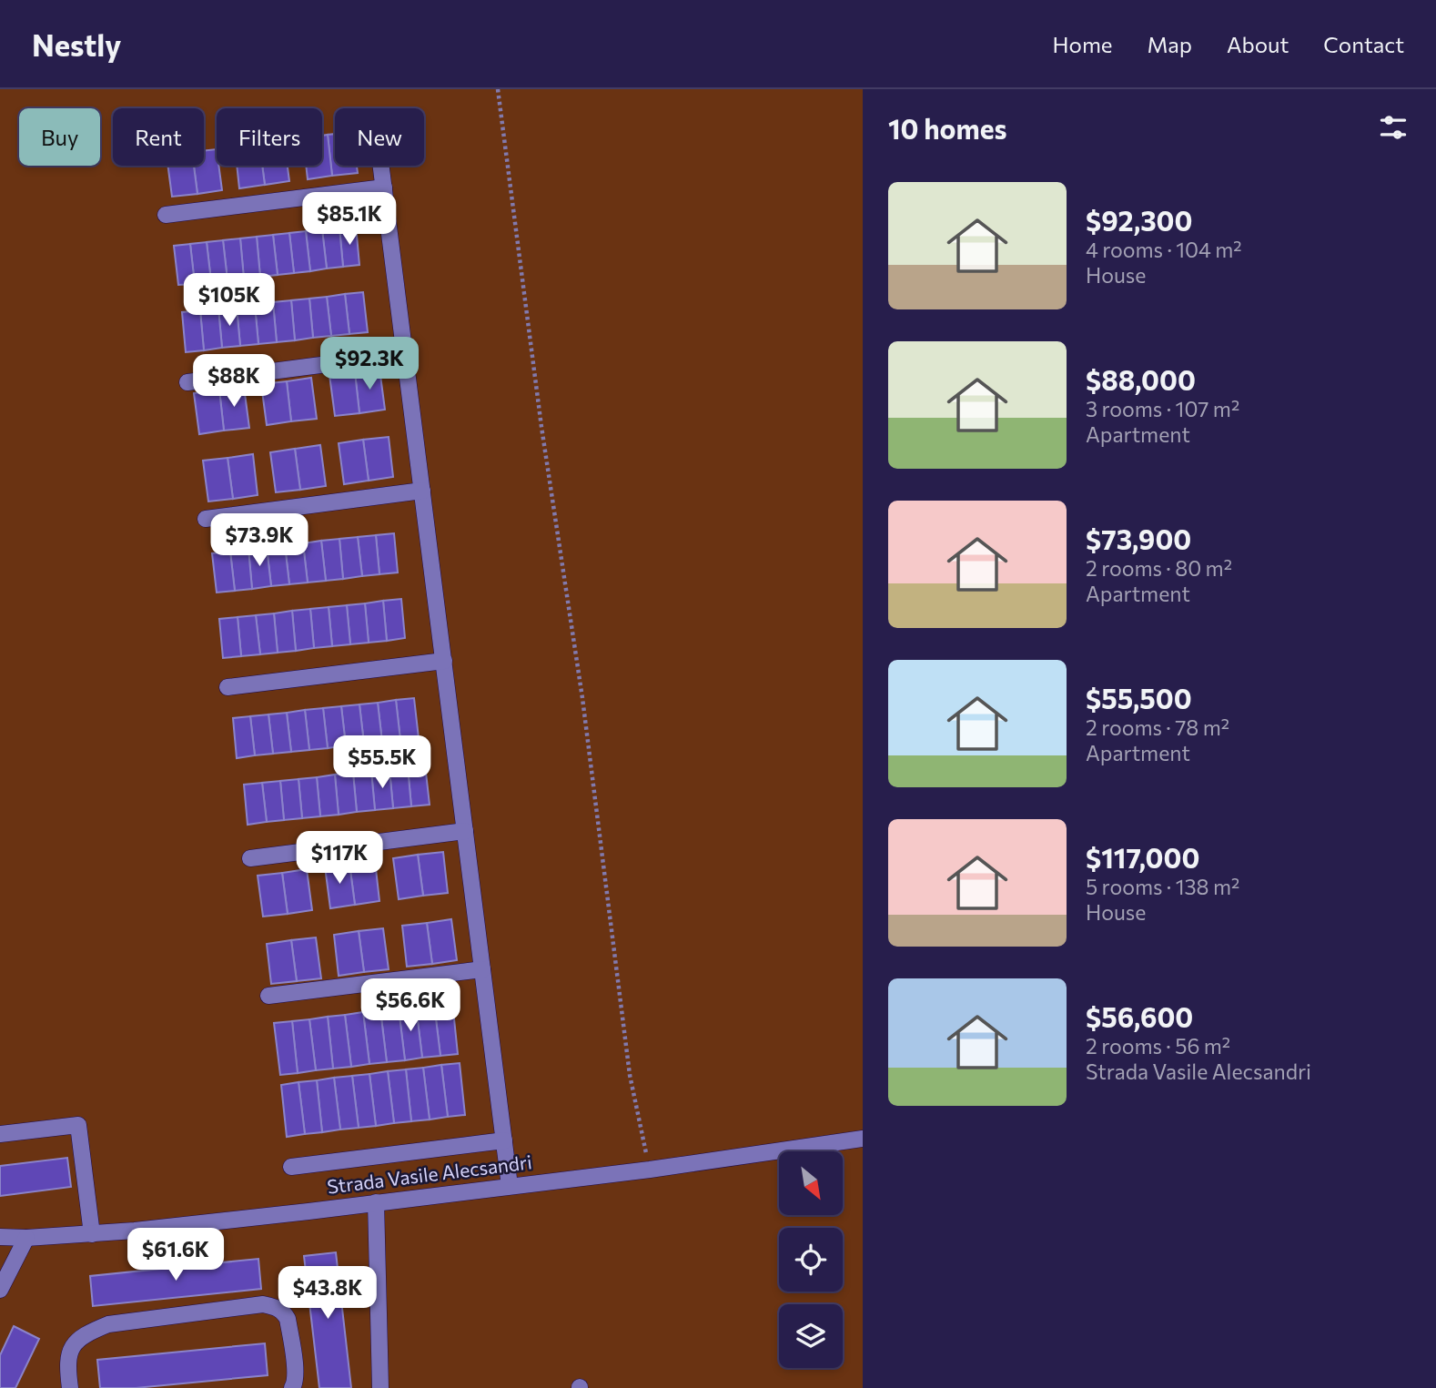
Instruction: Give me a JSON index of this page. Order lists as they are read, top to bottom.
{
  "streets": {
    "street": ["Strada Vasile Alecsandri"]
  },
  "north": "bottom right",
  "page": {
    "header": "Nestly",
    "nav": [
      "Home",
      "Map",
      "About",
      "Contact"
    ],
    "heading": "10 homes",
    "chip": [
      "Buy",
      "Rent",
      "Filters",
      "New"
    ],
    "list": [
      {
        "name": "$92,300",
        "note": "4 rooms · 104 m² · House"
      },
      {
        "name": "$88,000",
        "note": "3 rooms · 107 m² · Apartment"
      },
      {
        "name": "$73,900",
        "note": "2 rooms · 80 m² · Apartment"
      },
      {
        "name": "$55,500",
        "note": "2 rooms · 78 m² · Apartment"
      },
      {
        "name": "$117,000",
        "note": "5 rooms · 138 m² · House"
      },
      {
        "name": "$56,600",
        "note": "2 rooms · 56 m² · Strada Vasile Alecsandri"
      }
    ],
    "price": [
      "$85.1K",
      "$105K",
      "$92.3K",
      "$88K",
      "$73.9K",
      "$55.5K",
      "$117K",
      "$56.6K",
      "$61.6K",
      "$43.8K"
    ]
  }
}
